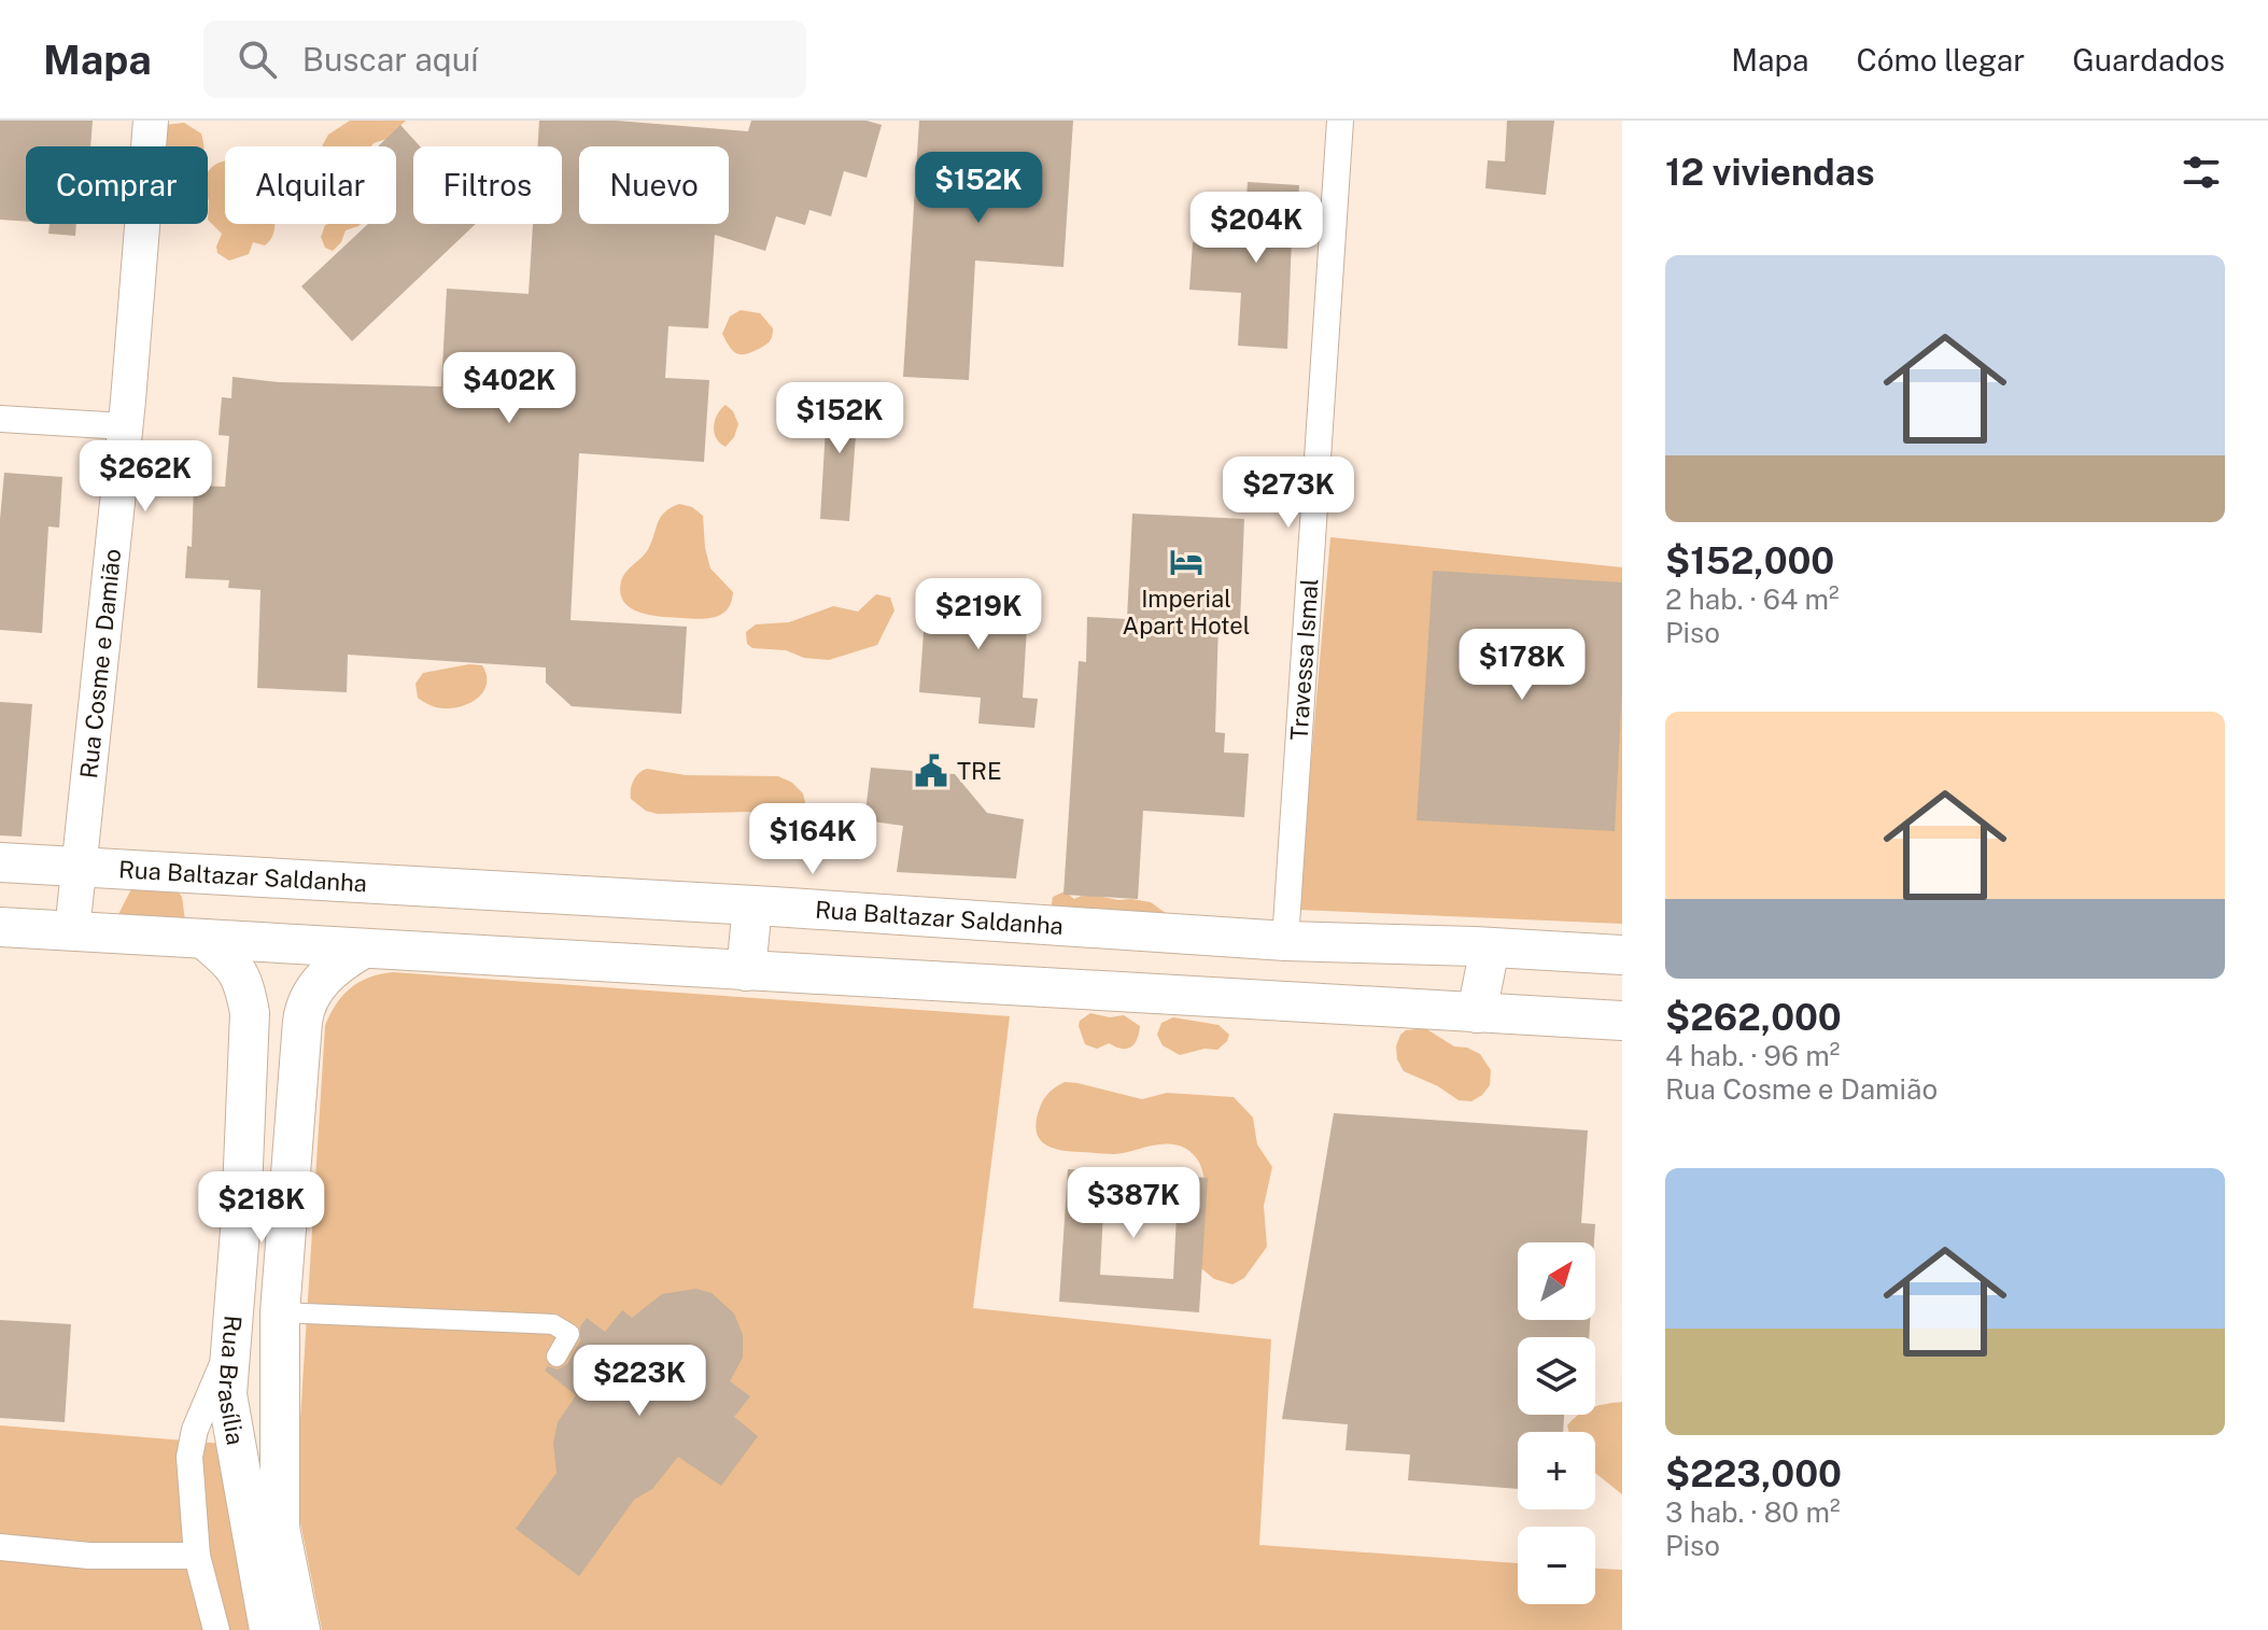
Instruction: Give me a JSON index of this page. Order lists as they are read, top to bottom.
{
  "streets": {
    "main road": ["Rua Baltazar Saldanha", "Rua Brasília"],
    "street": ["Travessa Ismal", "Rua Cosme e Damião"]
  },
  "crossings": [
    ["Travessa Ismal", "Rua Baltazar Saldanha"],
    ["Rua Cosme e Damião", "Rua Baltazar Saldanha"],
    ["Rua Baltazar Saldanha", "Rua Brasília"]
  ],
  "places": {
    "hotel": ["Imperial Apart Hotel"],
    "public building": ["TRE"]
  },
  "north": "top right",
  "page": {
    "header": "Mapa",
    "search": "Buscar aquí",
    "nav": ["Mapa", "Cómo llegar", "Guardados"],
    "heading": "12 viviendas",
    "chip": [
      "Comprar",
      "Alquilar",
      "Filtros",
      "Nuevo"
    ],
    "price": [
      "$152K",
      "$204K",
      "$402K",
      "$152K",
      "$262K",
      "$273K",
      "$219K",
      "$178K",
      "$164K",
      "$387K",
      "$218K",
      "$223K"
    ],
    "list": [
      {
        "name": "$152,000",
        "note": "2 hab. · 64 m² · Piso"
      },
      {
        "name": "$262,000",
        "note": "4 hab. · 96 m² · Rua Cosme e Damião"
      },
      {
        "name": "$223,000",
        "note": "3 hab. · 80 m² · Piso"
      }
    ],
    "map_buttons": ["+", "−"]
  }
}
